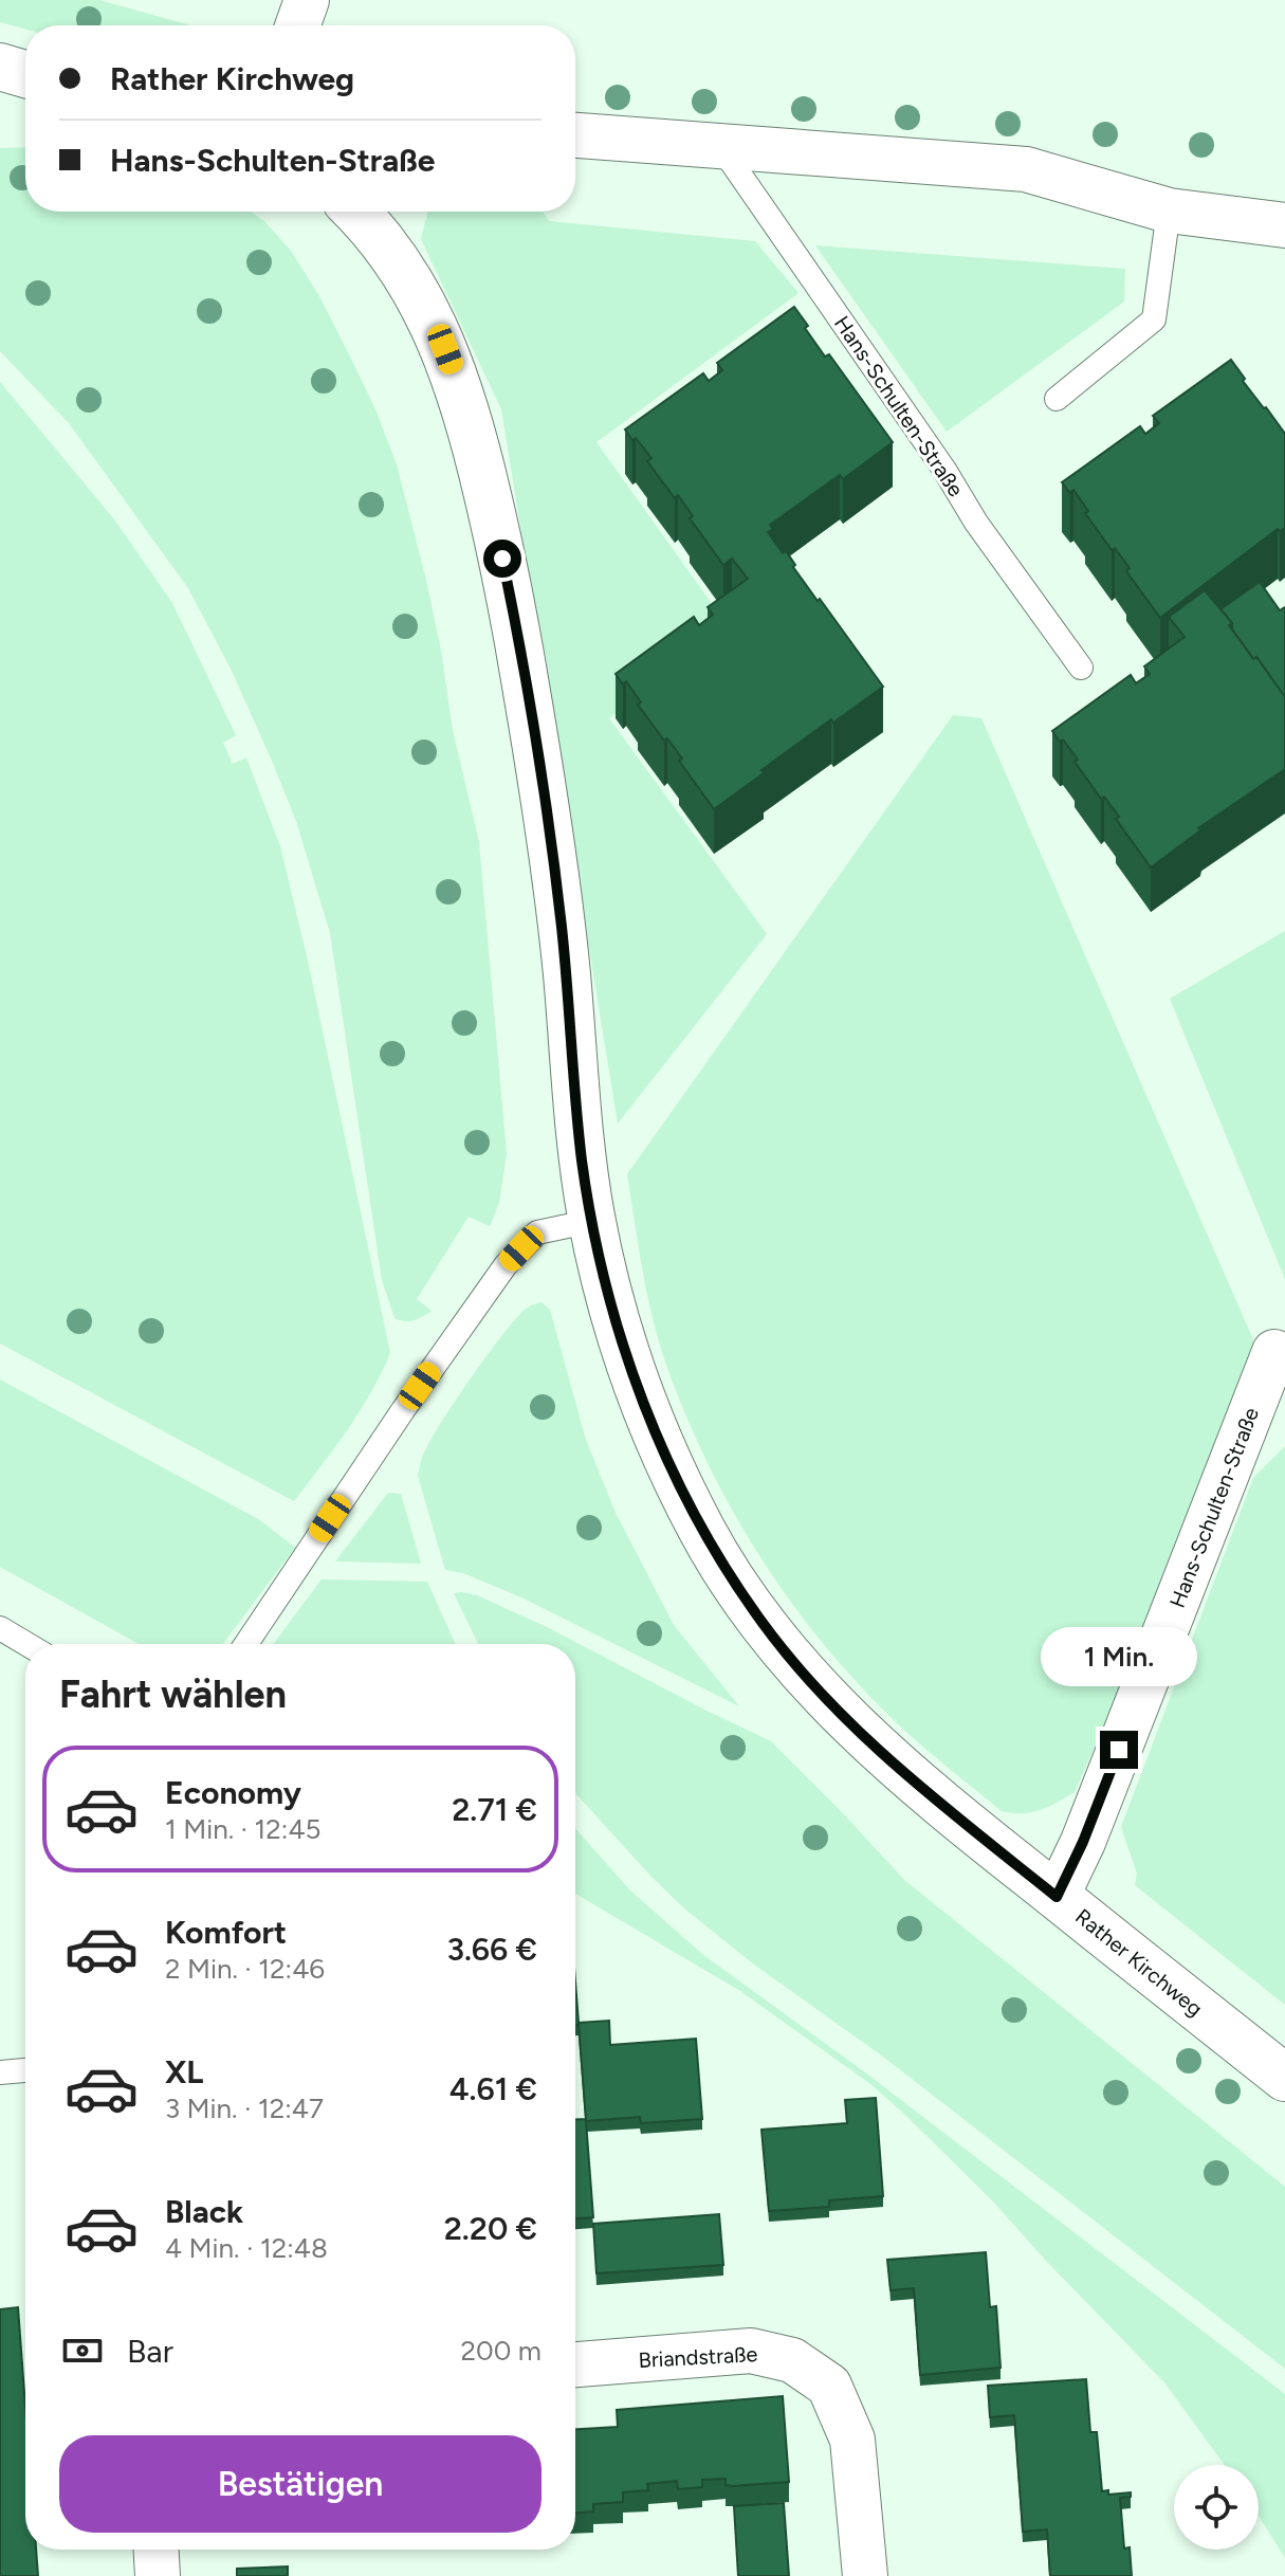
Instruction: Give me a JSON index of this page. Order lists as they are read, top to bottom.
{
  "streets": {
    "main road": ["Rather Kirchweg"],
    "street": ["Hans-Schulten-Straße", "Briandstraße"]
  },
  "crossings": [
    ["Hans-Schulten-Straße", "Rather Kirchweg"]
  ],
  "page": {
    "banner": ["Rather Kirchweg", "Hans-Schulten-Straße"],
    "bubble": "1 Min.",
    "heading": "Fahrt wählen",
    "list": [
      {
        "name": "Economy",
        "note": "1 Min. · 12:45",
        "value": "2.71 €"
      },
      {
        "name": "Komfort",
        "note": "2 Min. · 12:46",
        "value": "3.66 €"
      },
      {
        "name": "XL",
        "note": "3 Min. · 12:47",
        "value": "4.61 €"
      },
      {
        "name": "Black",
        "note": "4 Min. · 12:48",
        "value": "2.20 €"
      }
    ],
    "pay": ["Bar", "200 m"],
    "buttons": "Bestätigen"
  }
}
